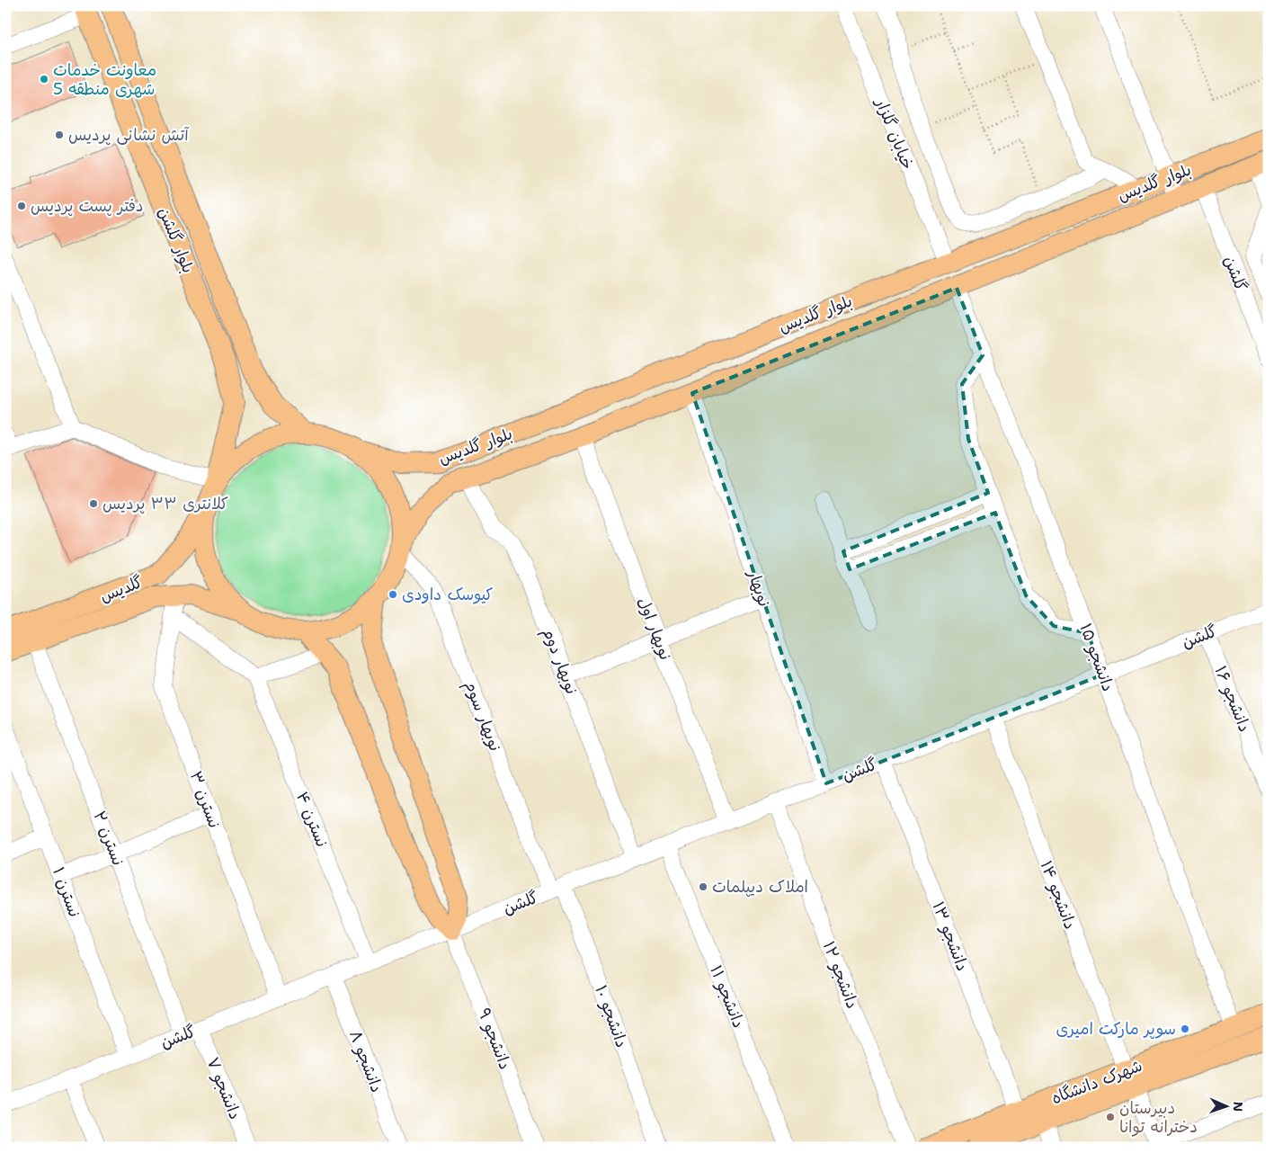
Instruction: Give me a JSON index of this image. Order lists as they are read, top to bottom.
{
  "streets": {
    "main road": [
      "بلوار گلدیس",
      "بلوار گلشن",
      "گلدیس",
      "شهرک دانشگاه"
    ],
    "street": [
      "خیابان گلزار",
      "گلشن",
      "نوبهار",
      "نوبهار اول",
      "دانشجو ۱۵",
      "نوبهار دوم",
      "دانشجو ۱۶",
      "نوبهار سوم",
      "نسترن ۳",
      "نسترن ۴",
      "نسترن ۲",
      "نسترن ۱",
      "دانشجو ۱۴",
      "دانشجو ۱۳",
      "دانشجو ۱۲",
      "دانشجو ۱۱",
      "دانشجو ۱۰",
      "دانشجو ۹",
      "دانشجو ۸",
      "دانشجو ۷"
    ]
  },
  "crossings": [
    ["خیابان گلزار", "بلوار گلدیس"],
    ["بلوار گلدیس", "گلشن"],
    ["بلوار گلدیس", "نوبهار"],
    ["بلوار گلدیس", "نوبهار اول"],
    ["بلوار گلدیس", "دانشجو ۱۵"],
    ["بلوار گلدیس", "نوبهار دوم"],
    ["بلوار گلدیس", "نوبهار سوم"],
    ["گلشن", "نوبهار"],
    ["گلشن", "نوبهار اول"],
    ["گلشن", "دانشجو ۱۵"],
    ["گلشن", "نوبهار دوم"],
    ["گلشن", "دانشجو ۱۶"],
    ["گلشن", "نوبهار سوم"],
    ["گلشن", "نسترن ۳"],
    ["گلشن", "نسترن ۴"],
    ["گلشن", "نسترن ۲"],
    ["گلشن", "نسترن ۱"],
    ["گلشن", "دانشجو ۱۴"],
    ["گلشن", "دانشجو ۱۳"],
    ["گلشن", "دانشجو ۱۲"],
    ["گلشن", "دانشجو ۱۱"],
    ["گلشن", "دانشجو ۱۰"],
    ["گلشن", "دانشجو ۹"],
    ["گلشن", "دانشجو ۸"],
    ["گلشن", "دانشجو ۷"],
    ["گلدیس", "نسترن ۳"],
    ["گلدیس", "نسترن ۲"],
    ["دانشجو ۱۵", "شهرک دانشگاه"],
    ["نوبهار سوم", "دانشجو ۱۰"],
    ["دانشجو ۱۴", "شهرک دانشگاه"],
    ["دانشجو ۱۳", "شهرک دانشگاه"]
  ],
  "places": [
    "معاونت خدمات شهری منطقه 5",
    "آتش نشانی پردیس",
    "دفتر پست پردیس",
    "کلانتری ۳۳ پردیس",
    "کیوسک داودی",
    "املاک دیپلمات",
    "سوپر مارکت امیری",
    "دبیرستان دخترانه توانا"
  ],
  "north": "right"
}
